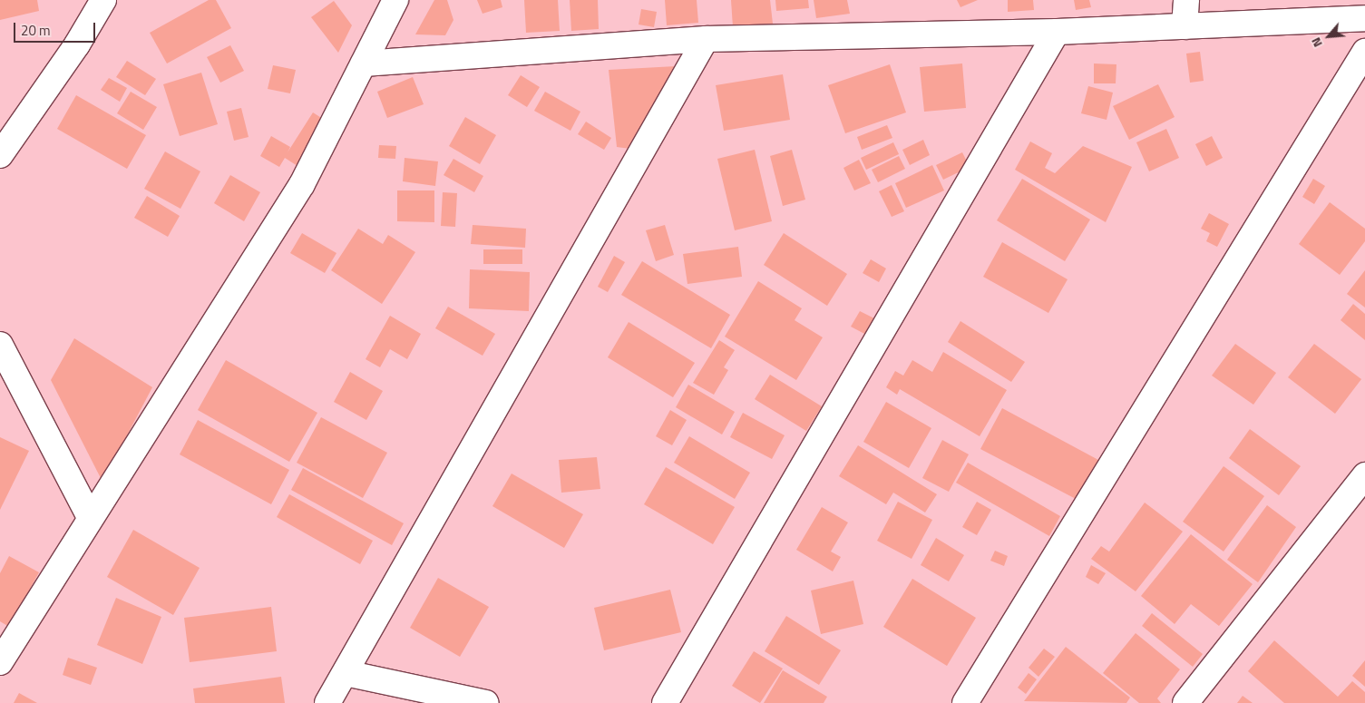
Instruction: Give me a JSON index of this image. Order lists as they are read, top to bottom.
{
  "scale_bar": "20 m",
  "north": "bottom left"
}
